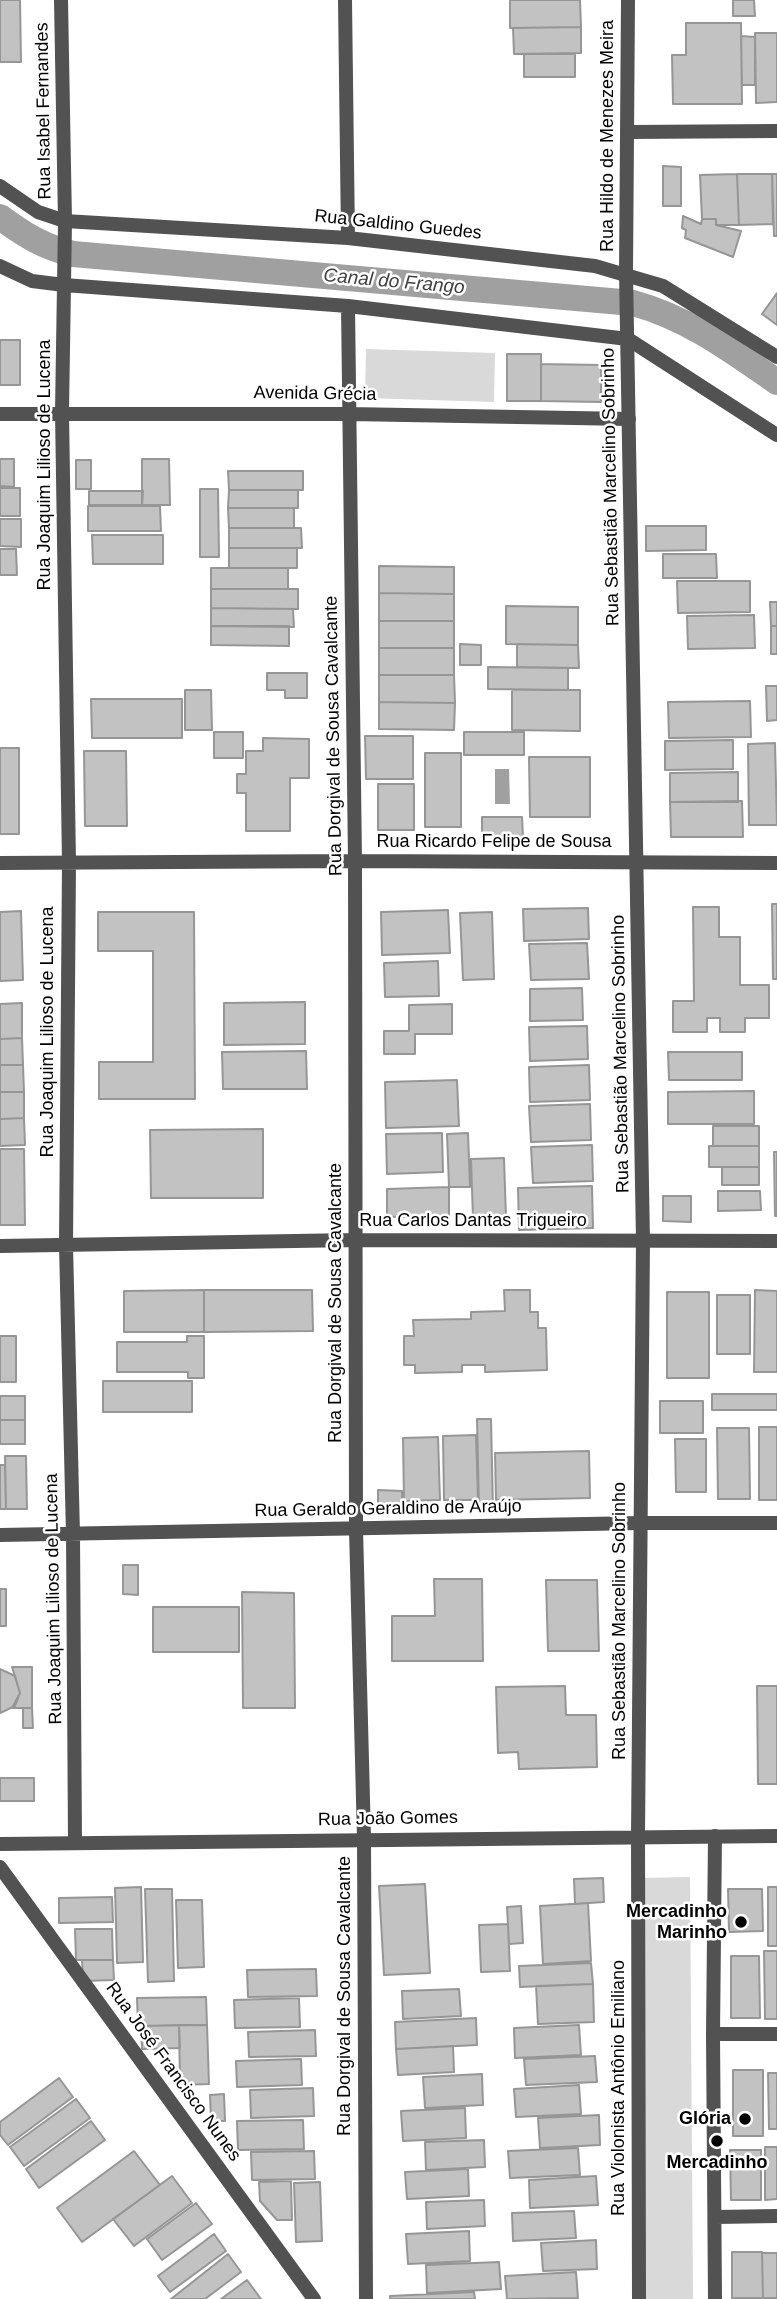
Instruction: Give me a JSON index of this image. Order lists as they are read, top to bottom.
{
  "streets": {
    "street": [
      "Rua Isabel Fernandes",
      "Rua Hildo de Menezes Meira",
      "Rua Galdino Guedes",
      "Avenida Grécia",
      "Rua Joaquim Lilioso de Lucena",
      "Rua Sebastião Marcelino Sobrinho",
      "Rua Dorgival de Sousa Cavalcante",
      "Rua Ricardo Felipe de Sousa",
      "Rua Carlos Dantas Trigueiro",
      "Rua Geraldo Geraldino de Araújo",
      "Rua João Gomes",
      "Rua José Francisco Nunes",
      "Rua Violonista Antônio Emiliano"
    ]
  },
  "crossings": [
    ["Rua Isabel Fernandes", "Rua Galdino Guedes"],
    ["Rua Isabel Fernandes", "Rua Joaquim Lilioso de Lucena"],
    ["Rua Hildo de Menezes Meira", "Rua Galdino Guedes"],
    ["Rua Hildo de Menezes Meira", "Rua Sebastião Marcelino Sobrinho"],
    ["Rua Galdino Guedes", "Rua Joaquim Lilioso de Lucena"],
    ["Rua Galdino Guedes", "Rua Sebastião Marcelino Sobrinho"],
    ["Avenida Grécia", "Rua Joaquim Lilioso de Lucena"],
    ["Avenida Grécia", "Rua Sebastião Marcelino Sobrinho"],
    ["Avenida Grécia", "Rua Dorgival de Sousa Cavalcante"],
    ["Rua Joaquim Lilioso de Lucena", "Rua Ricardo Felipe de Sousa"],
    ["Rua Joaquim Lilioso de Lucena", "Rua Carlos Dantas Trigueiro"],
    ["Rua Joaquim Lilioso de Lucena", "Rua Geraldo Geraldino de Araújo"],
    ["Rua Joaquim Lilioso de Lucena", "Rua João Gomes"],
    ["Rua Sebastião Marcelino Sobrinho", "Rua Ricardo Felipe de Sousa"],
    ["Rua Sebastião Marcelino Sobrinho", "Rua Carlos Dantas Trigueiro"],
    ["Rua Sebastião Marcelino Sobrinho", "Rua Geraldo Geraldino de Araújo"],
    ["Rua Sebastião Marcelino Sobrinho", "Rua João Gomes"],
    ["Rua Sebastião Marcelino Sobrinho", "Rua Violonista Antônio Emiliano"],
    ["Rua Dorgival de Sousa Cavalcante", "Rua Ricardo Felipe de Sousa"],
    ["Rua Dorgival de Sousa Cavalcante", "Rua Carlos Dantas Trigueiro"],
    ["Rua Dorgival de Sousa Cavalcante", "Rua Geraldo Geraldino de Araújo"],
    ["Rua Dorgival de Sousa Cavalcante", "Rua João Gomes"],
    ["Rua João Gomes", "Rua Violonista Antônio Emiliano"]
  ],
  "water": ["Canal do Frango"],
  "places": ["Mercadinho Marinho", "Glória", "Mercadinho"]
}
